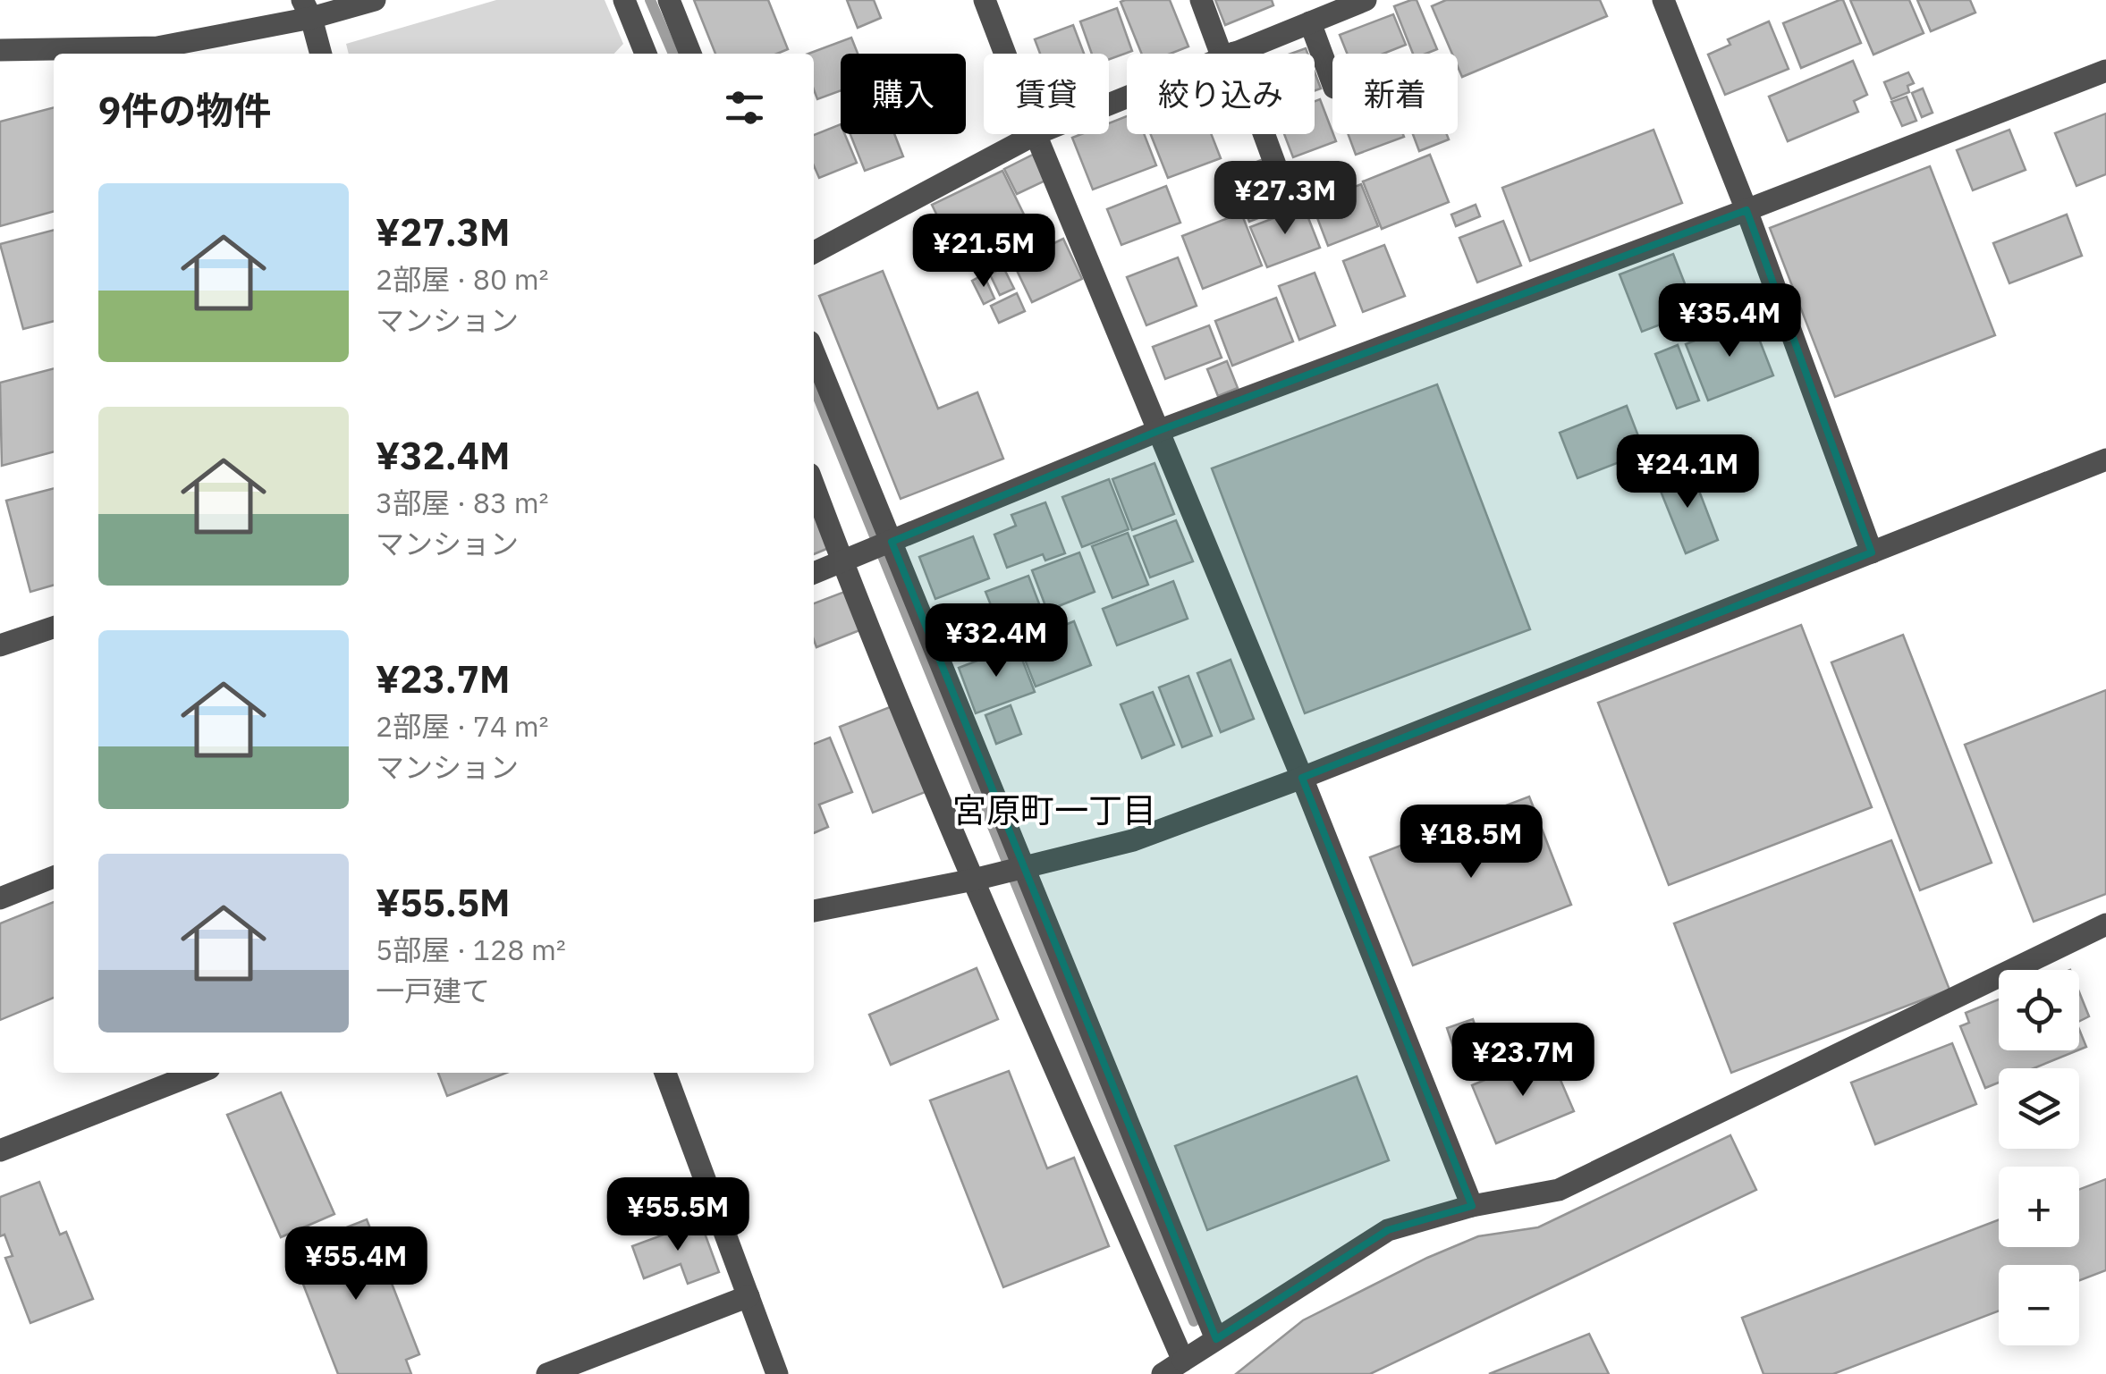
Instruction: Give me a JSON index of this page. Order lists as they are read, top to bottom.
{
  "districts": ["宮原町一丁目"],
  "page": {
    "chip": [
      "購入",
      "賃貸",
      "絞り込み",
      "新着"
    ],
    "heading": "9件の物件",
    "price": [
      "¥27.3M",
      "¥21.5M",
      "¥35.4M",
      "¥24.1M",
      "¥32.4M",
      "¥18.5M",
      "¥23.7M",
      "¥55.5M",
      "¥55.4M"
    ],
    "list": [
      {
        "name": "¥27.3M",
        "note": "2部屋 · 80 m² · マンション"
      },
      {
        "name": "¥32.4M",
        "note": "3部屋 · 83 m² · マンション"
      },
      {
        "name": "¥23.7M",
        "note": "2部屋 · 74 m² · マンション"
      },
      {
        "name": "¥55.5M",
        "note": "5部屋 · 128 m² · 一戸建て"
      }
    ],
    "map_buttons": ["+", "−"]
  }
}
